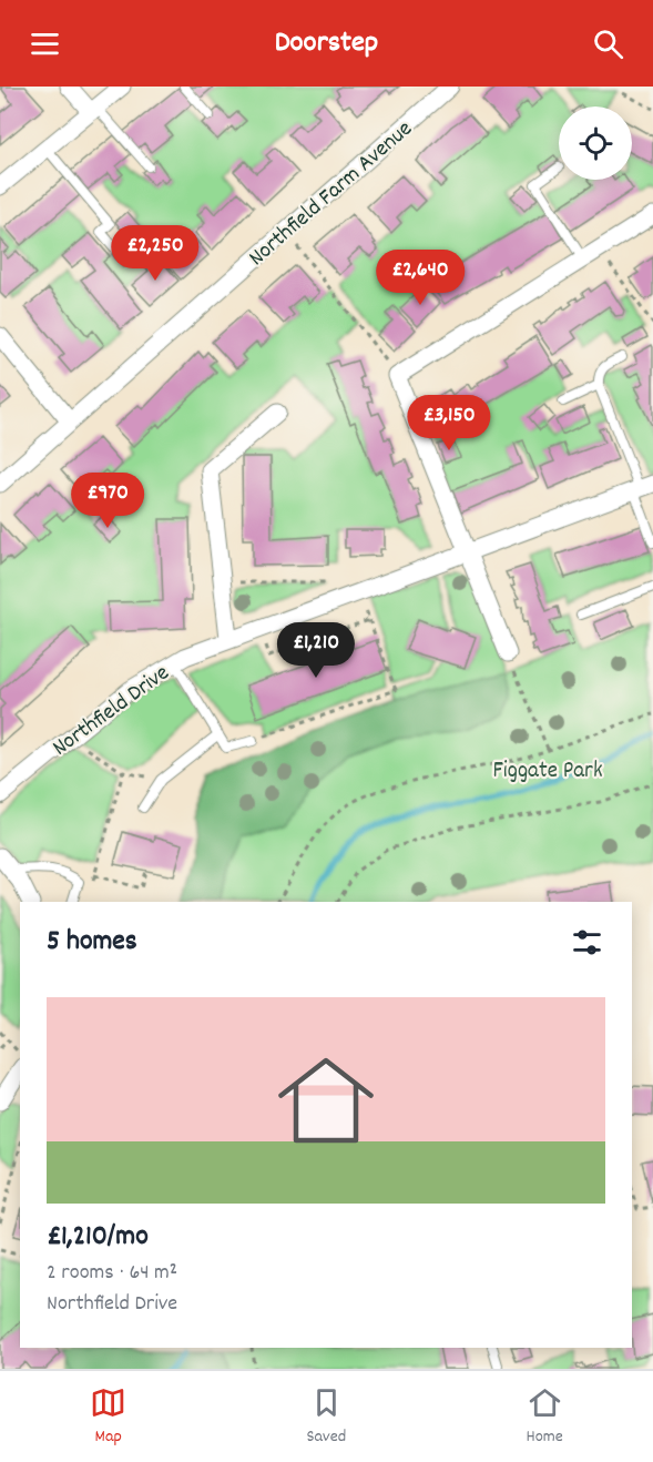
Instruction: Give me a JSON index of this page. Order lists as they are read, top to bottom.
{
  "streets": {
    "street": ["Northfield Farm Avenue", "Northfield Drive"]
  },
  "parks": ["Figgate Park"],
  "page": {
    "header": "Doorstep",
    "price": [
      "£2,250",
      "£2,640",
      "£3,150",
      "£970",
      "£1,210"
    ],
    "heading": "5 homes",
    "list": [
      {
        "name": "£1,210/mo",
        "note": "2 rooms · 64 m² · Northfield Drive"
      }
    ],
    "tabs": ["Map", "Saved", "Home"]
  }
}
